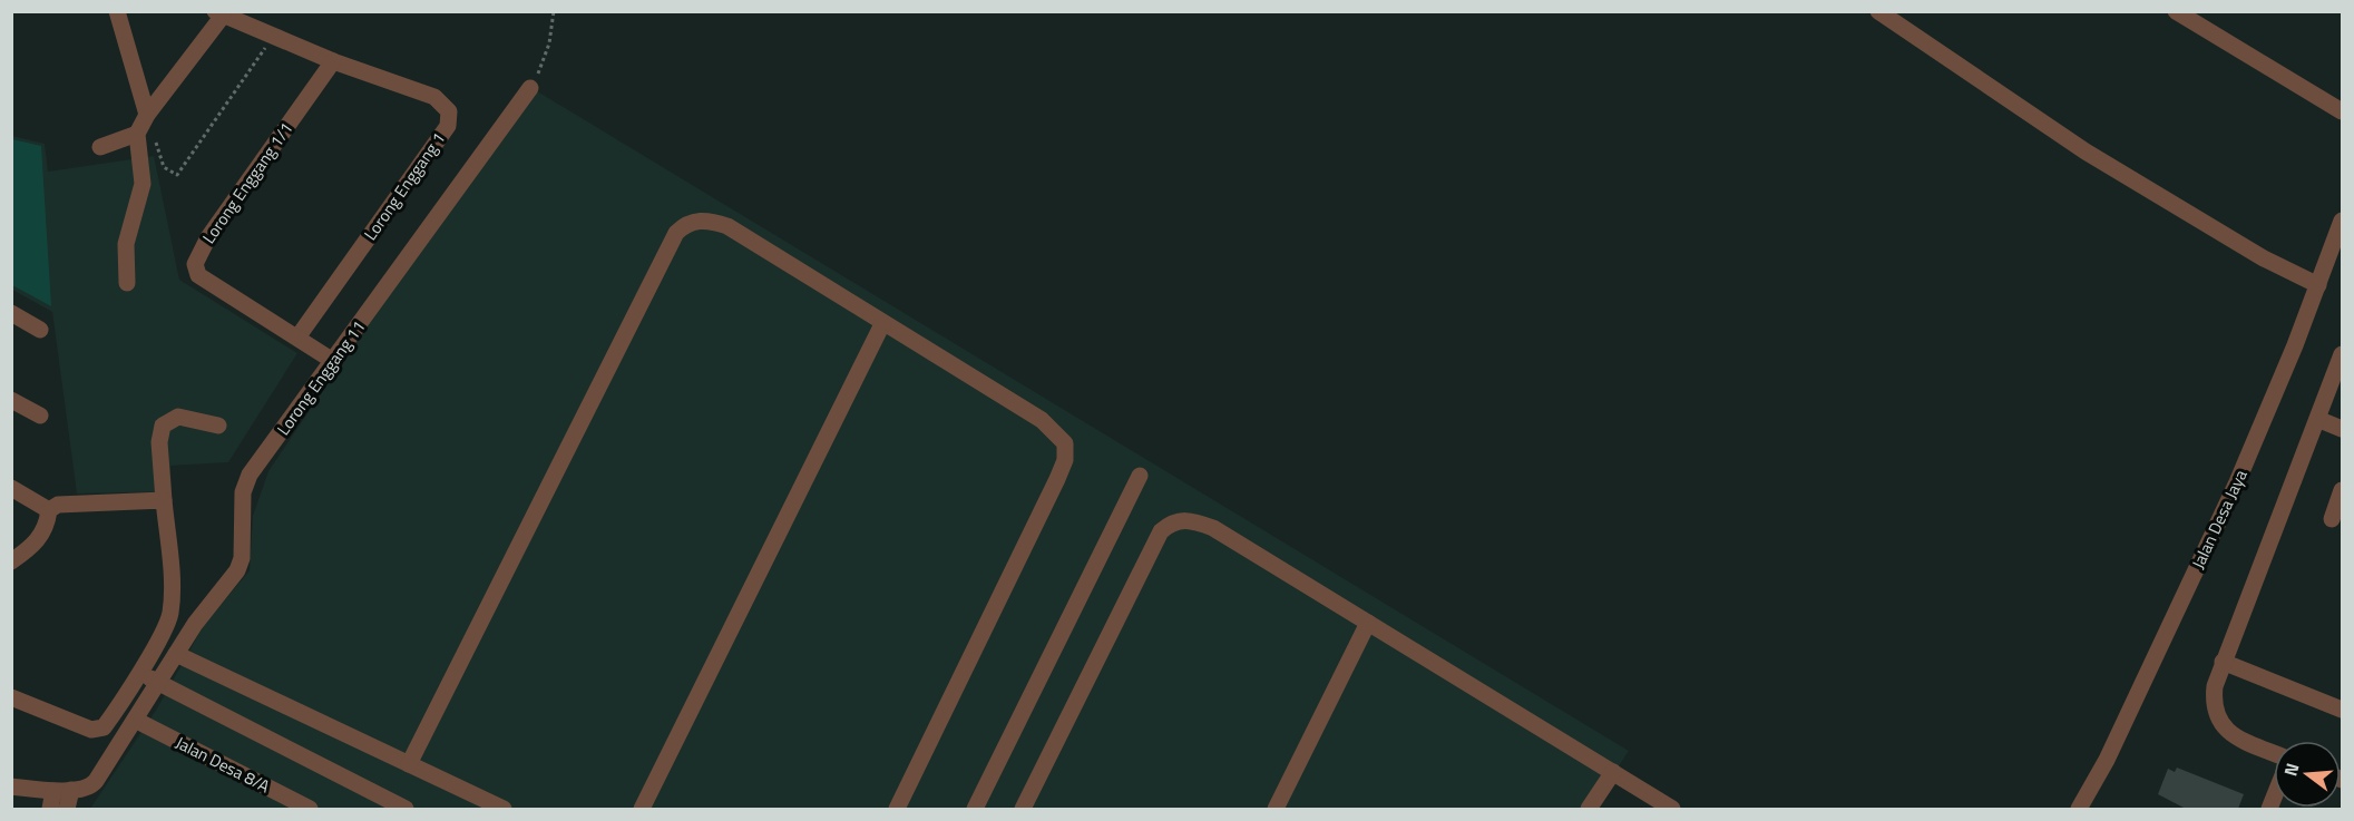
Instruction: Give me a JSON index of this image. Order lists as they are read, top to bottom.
{
  "streets": {
    "street": [
      "Lorong Enggang 1/1",
      "Lorong Enggang 1",
      "Lorong Enggang 11",
      "Jalan Desa Jaya",
      "Jalan Desa 8/A"
    ]
  },
  "crossings": [
    ["Lorong Enggang 1/1", "Lorong Enggang 1"],
    ["Lorong Enggang 1/1", "Lorong Enggang 11"],
    ["Lorong Enggang 11", "Jalan Desa 8/A"]
  ],
  "north": "left"
}
